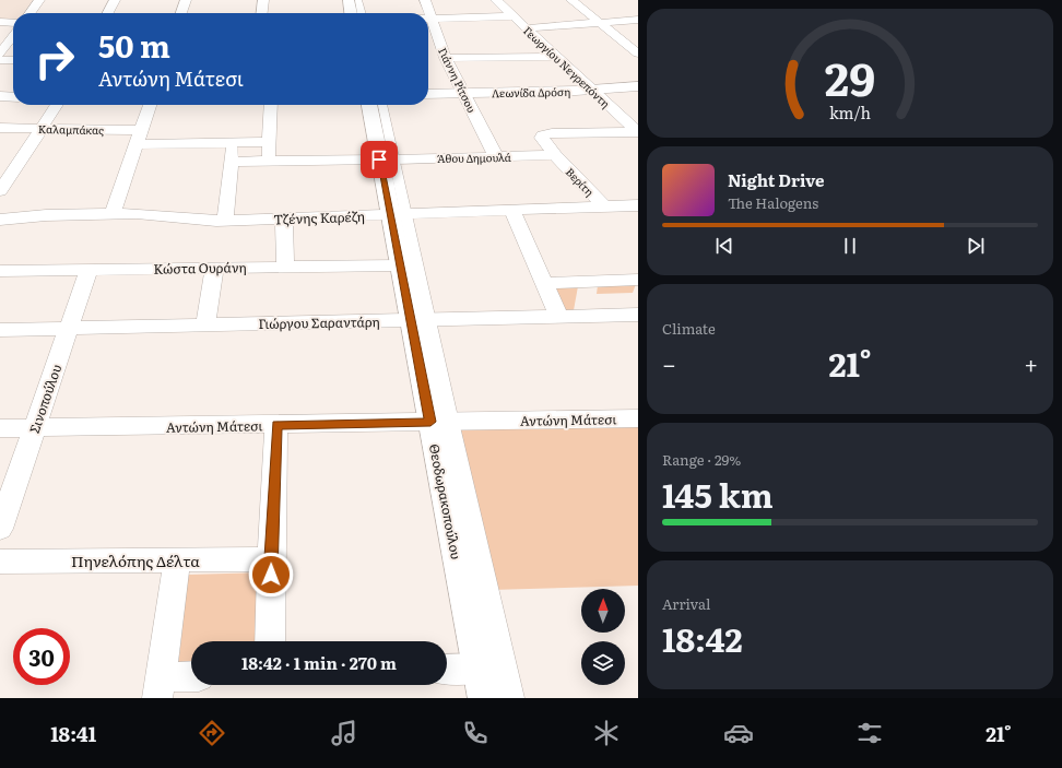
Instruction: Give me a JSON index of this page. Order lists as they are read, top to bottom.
{
  "streets": {
    "street": [
      "Γεωργίου Νεγρεπόντη",
      "Γιάννη Ρίτσου",
      "Λεωνίδα Δρόση",
      "Καλαμπάκας",
      "Άθου Δημουλά",
      "Βερίτη",
      "Τζένης Καρέζη",
      "Κώστα Ουράνη",
      "Γιώργου Σαραντάρη",
      "Σινοπούλου",
      "Αντώνη Μάτεσι",
      "Θεοδωρακοπούλου",
      "Πηνελόπης Δέλτα"
    ]
  },
  "crossings": [
    ["Γεωργίου Νεγρεπόντη", "Λεωνίδα Δρόση"],
    ["Γεωργίου Νεγρεπόντη", "Βερίτη"],
    ["Γιάννη Ρίτσου", "Λεωνίδα Δρόση"],
    ["Γιάννη Ρίτσου", "Άθου Δημουλά"],
    ["Άθου Δημουλά", "Βερίτη"],
    ["Άθου Δημουλά", "Θεοδωρακοπούλου"],
    ["Βερίτη", "Τζένης Καρέζη"],
    ["Τζένης Καρέζη", "Θεοδωρακοπούλου"],
    ["Κώστα Ουράνη", "Σινοπούλου"],
    ["Κώστα Ουράνη", "Θεοδωρακοπούλου"],
    ["Γιώργου Σαραντάρη", "Σινοπούλου"],
    ["Γιώργου Σαραντάρη", "Θεοδωρακοπούλου"],
    ["Σινοπούλου", "Αντώνη Μάτεσι"],
    ["Αντώνη Μάτεσι", "Θεοδωρακοπούλου"]
  ],
  "north": "top",
  "page": {
    "turn": ["50 m", "Αντώνη Μάτεσι"],
    "song": ["Night Drive", "The Halogens"],
    "tile": [
      "Climate",
      ["Range · 29%", "145 km"],
      ["Arrival", "18:42"]
    ],
    "heat": ["−", "21°", "+"],
    "limit": "30",
    "trip": "18:42 · 1 min · 270 m",
    "tabs": ["18:41", "21°"],
    "gauge": ["29", "km/h"]
  }
}
